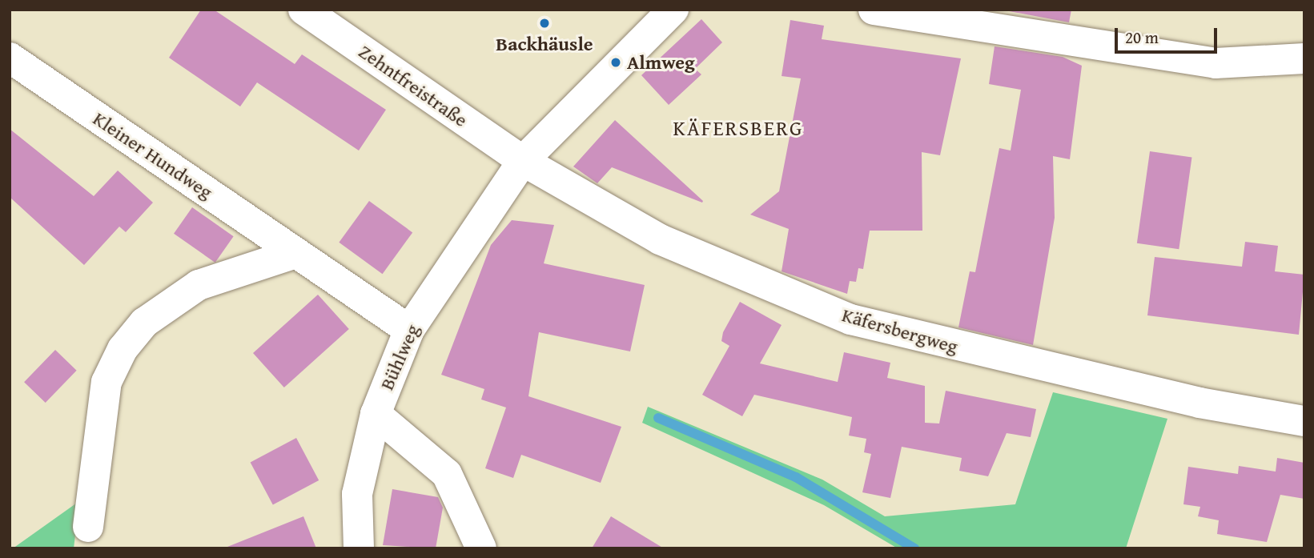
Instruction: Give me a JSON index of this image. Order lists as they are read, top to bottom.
{
  "streets": {
    "street": [
      "Zehntfreistraße",
      "Kleiner Hundweg",
      "Käfersbergweg",
      "Bühlweg"
    ]
  },
  "crossings": [
    ["Zehntfreistraße", "Käfersbergweg"],
    ["Zehntfreistraße", "Bühlweg"],
    ["Kleiner Hundweg", "Bühlweg"],
    ["Käfersbergweg", "Bühlweg"]
  ],
  "districts": ["KÄFERSBERG"],
  "places": ["Backhäusle", "Almweg"],
  "scale_bar": "20 m"
}
